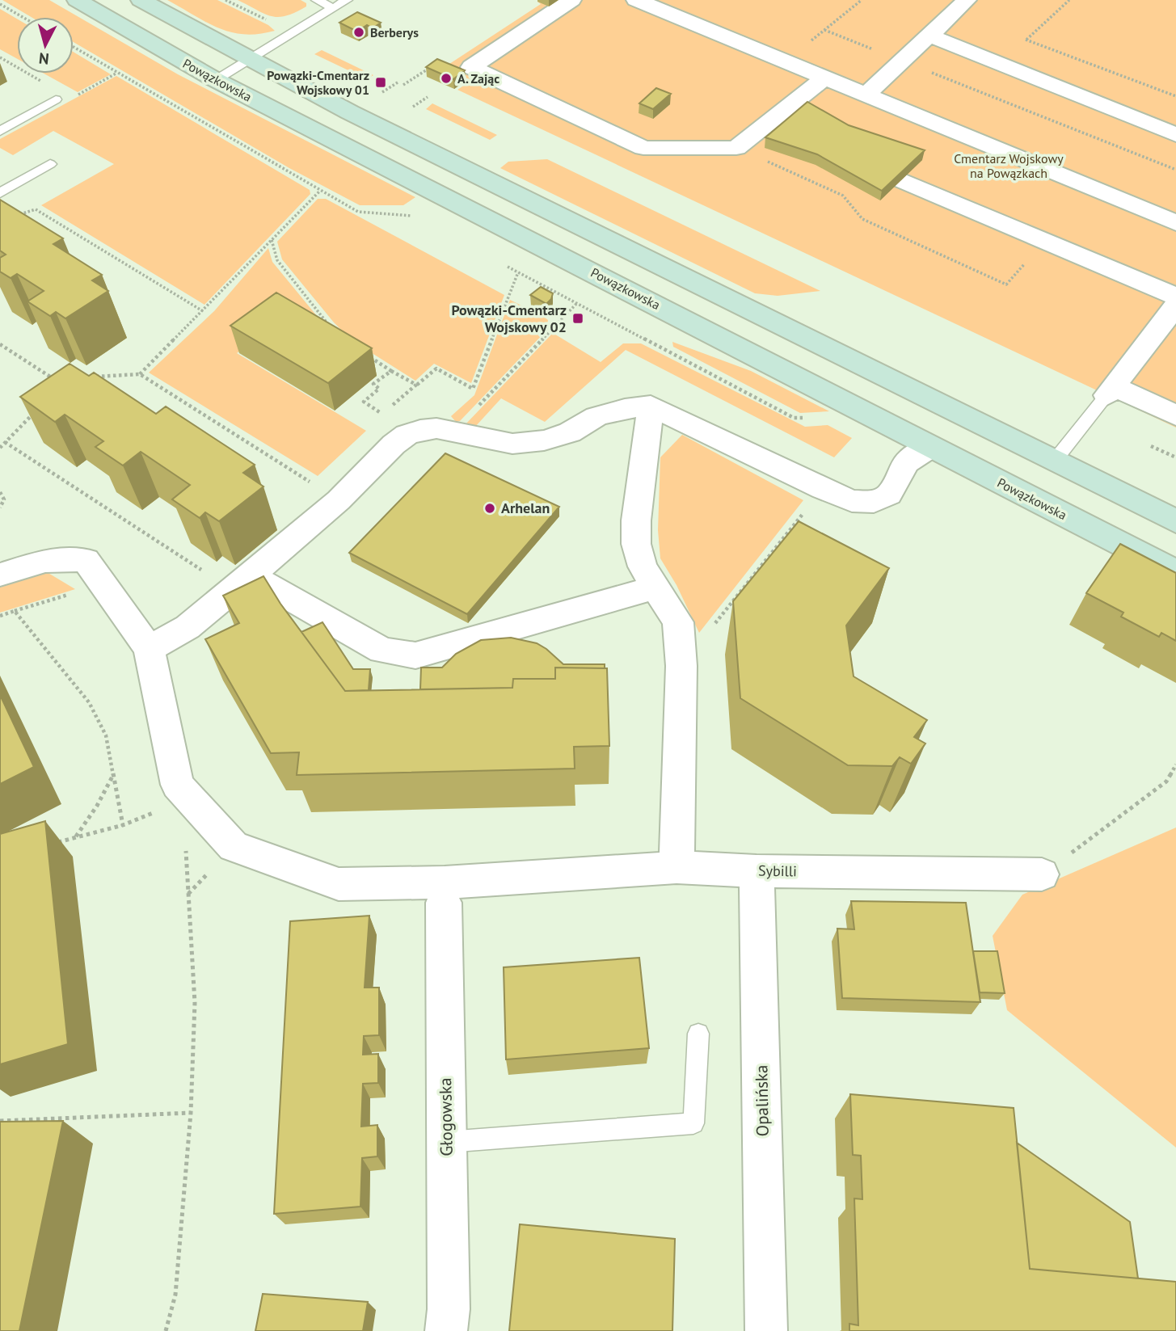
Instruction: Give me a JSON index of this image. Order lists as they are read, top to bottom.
{
  "streets": {
    "main road": ["Powązkowska"],
    "street": ["Sybilli", "Opalińska", "Głogowska"]
  },
  "crossings": [
    ["Sybilli", "Opalińska"]
  ],
  "parks": ["Cmentarz Wojskowy na Powązkach"],
  "places": {
    "other": ["Berberys", "A. Zając", "Arhelan"],
    "transit": ["Powązki-Cmentarz Wojskowy 01", "Powązki-Cmentarz Wojskowy 02"]
  },
  "north": "bottom"
}
